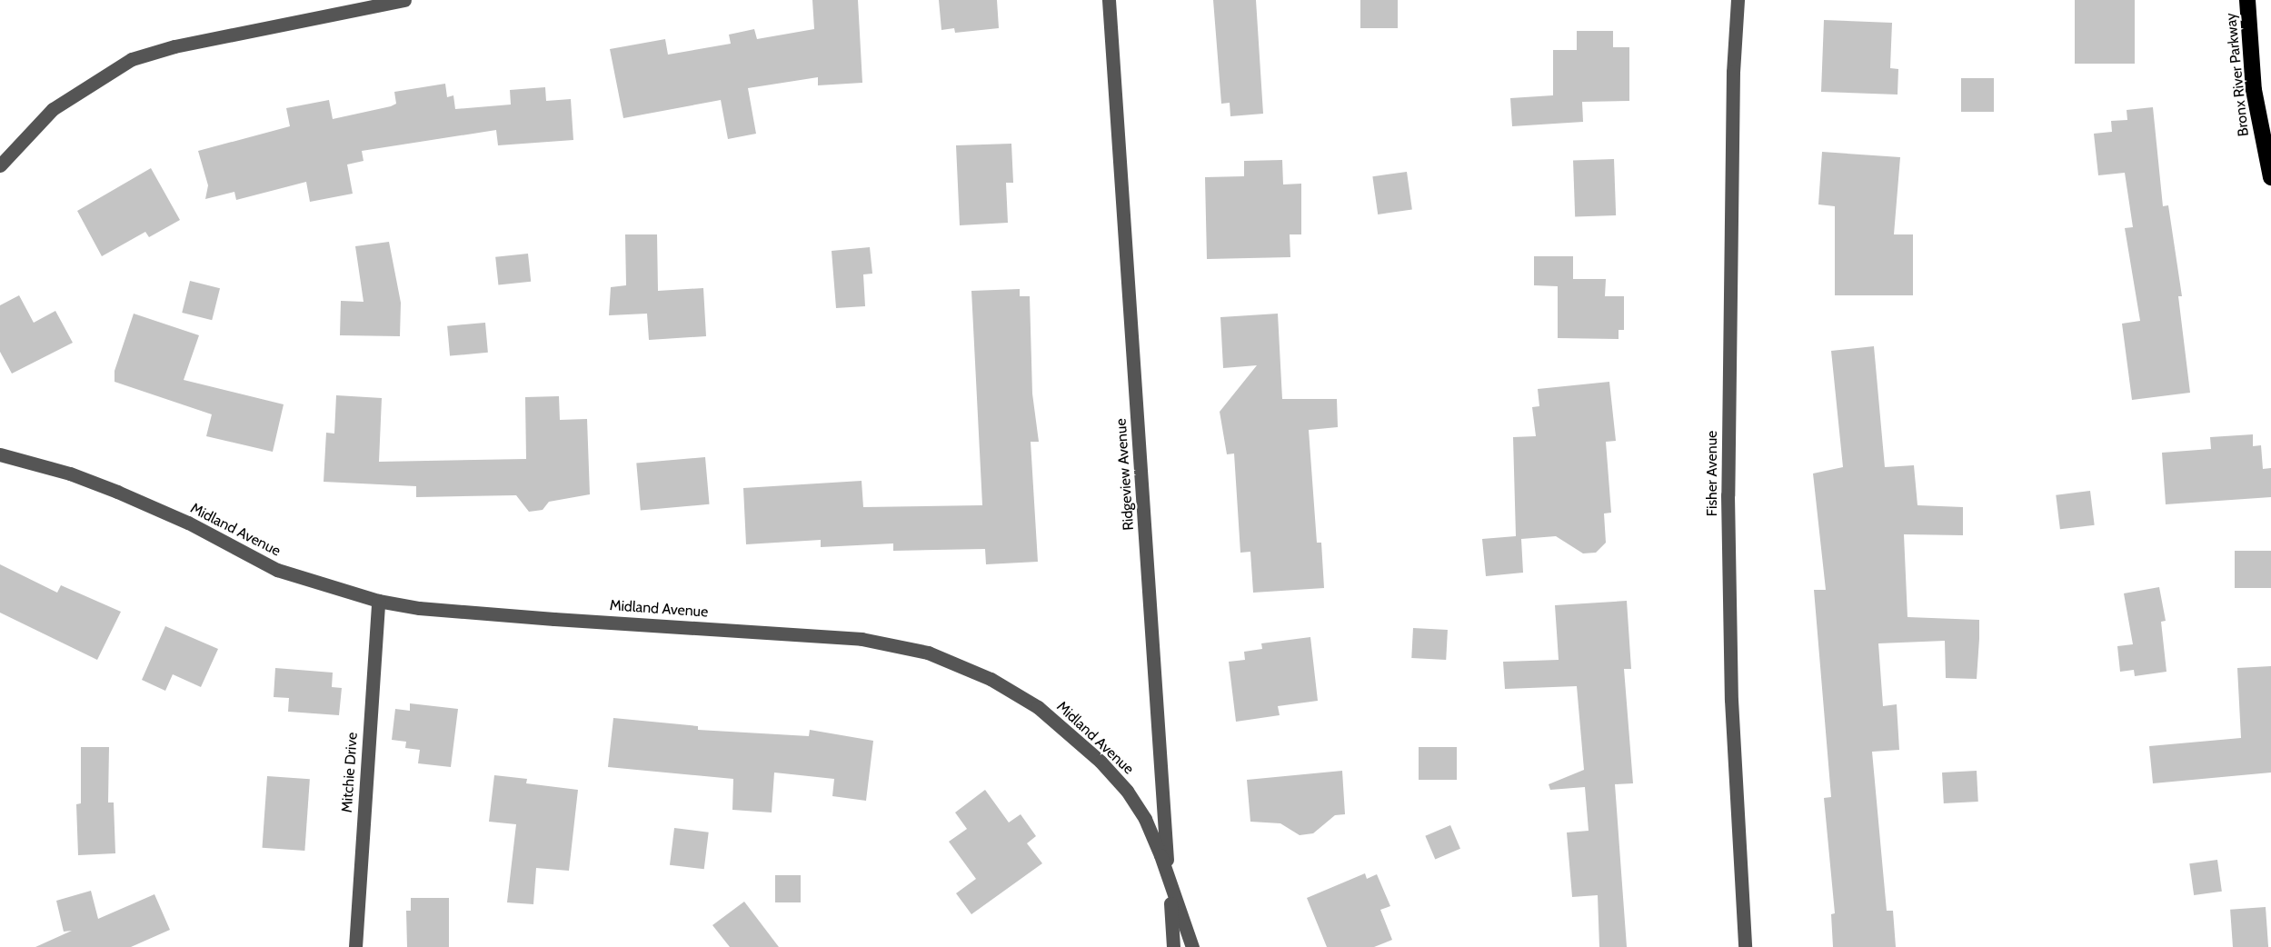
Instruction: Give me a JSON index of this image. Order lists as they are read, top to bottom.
{
  "streets": {
    "highway": ["Bronx River Parkway"],
    "street": [
      "Fisher Avenue",
      "Ridgeview Avenue",
      "Midland Avenue",
      "Mitchie Drive"
    ]
  },
  "crossings": [
    ["Ridgeview Avenue", "Midland Avenue"],
    ["Midland Avenue", "Mitchie Drive"]
  ]
}
